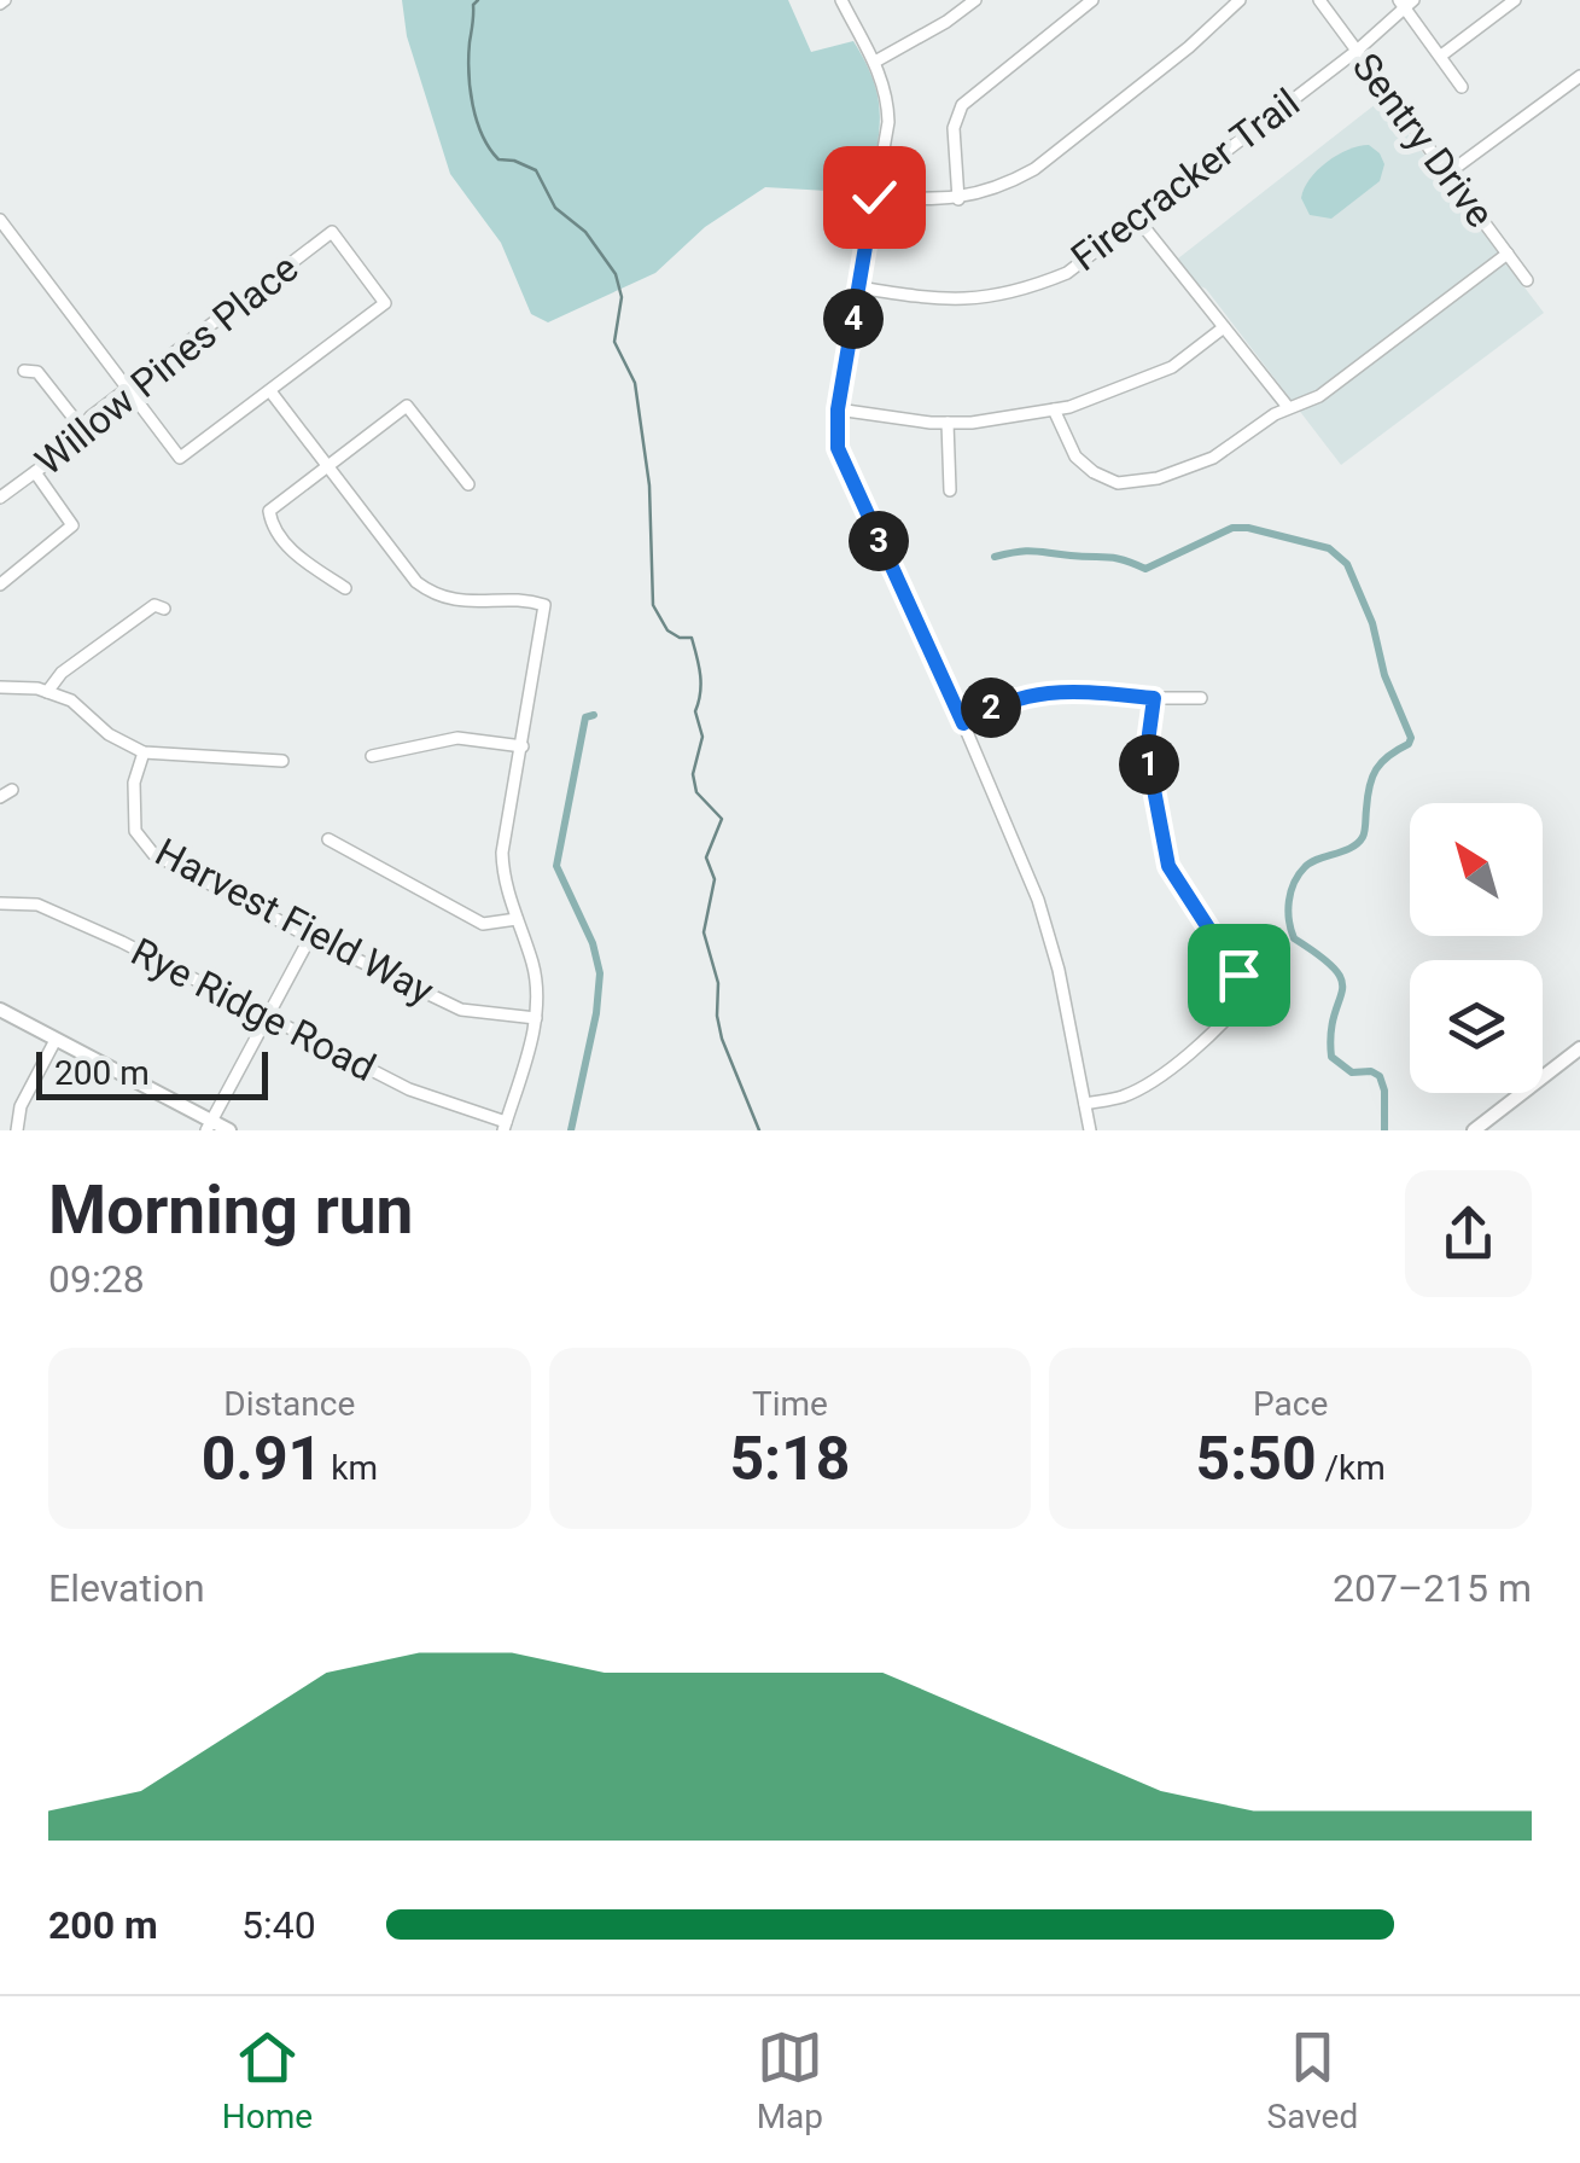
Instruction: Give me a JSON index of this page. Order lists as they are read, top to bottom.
{
  "streets": {
    "street": [
      "Sentry Drive",
      "Firecracker Trail",
      "Willow Pines Place",
      "Harvest Field Way",
      "Rye Ridge Road"
    ]
  },
  "crossings": [
    ["Sentry Drive", "Firecracker Trail"]
  ],
  "scale_bar": "200 m",
  "north": "top left",
  "page": {
    "pins": [
      "4",
      "3",
      "2",
      "1"
    ],
    "scale": "200 m",
    "heading": ["Morning run", "09:28"],
    "stats": [
      ["Distance", "0.91 km"],
      ["Time", "5:18"],
      ["Pace", "5:50 /km"]
    ],
    "chart": ["Elevation", "207–215 m"],
    "list": [
      {
        "name": "200 m",
        "note": "5:40"
      }
    ],
    "tabs": ["Home", "Map", "Saved"]
  }
}
